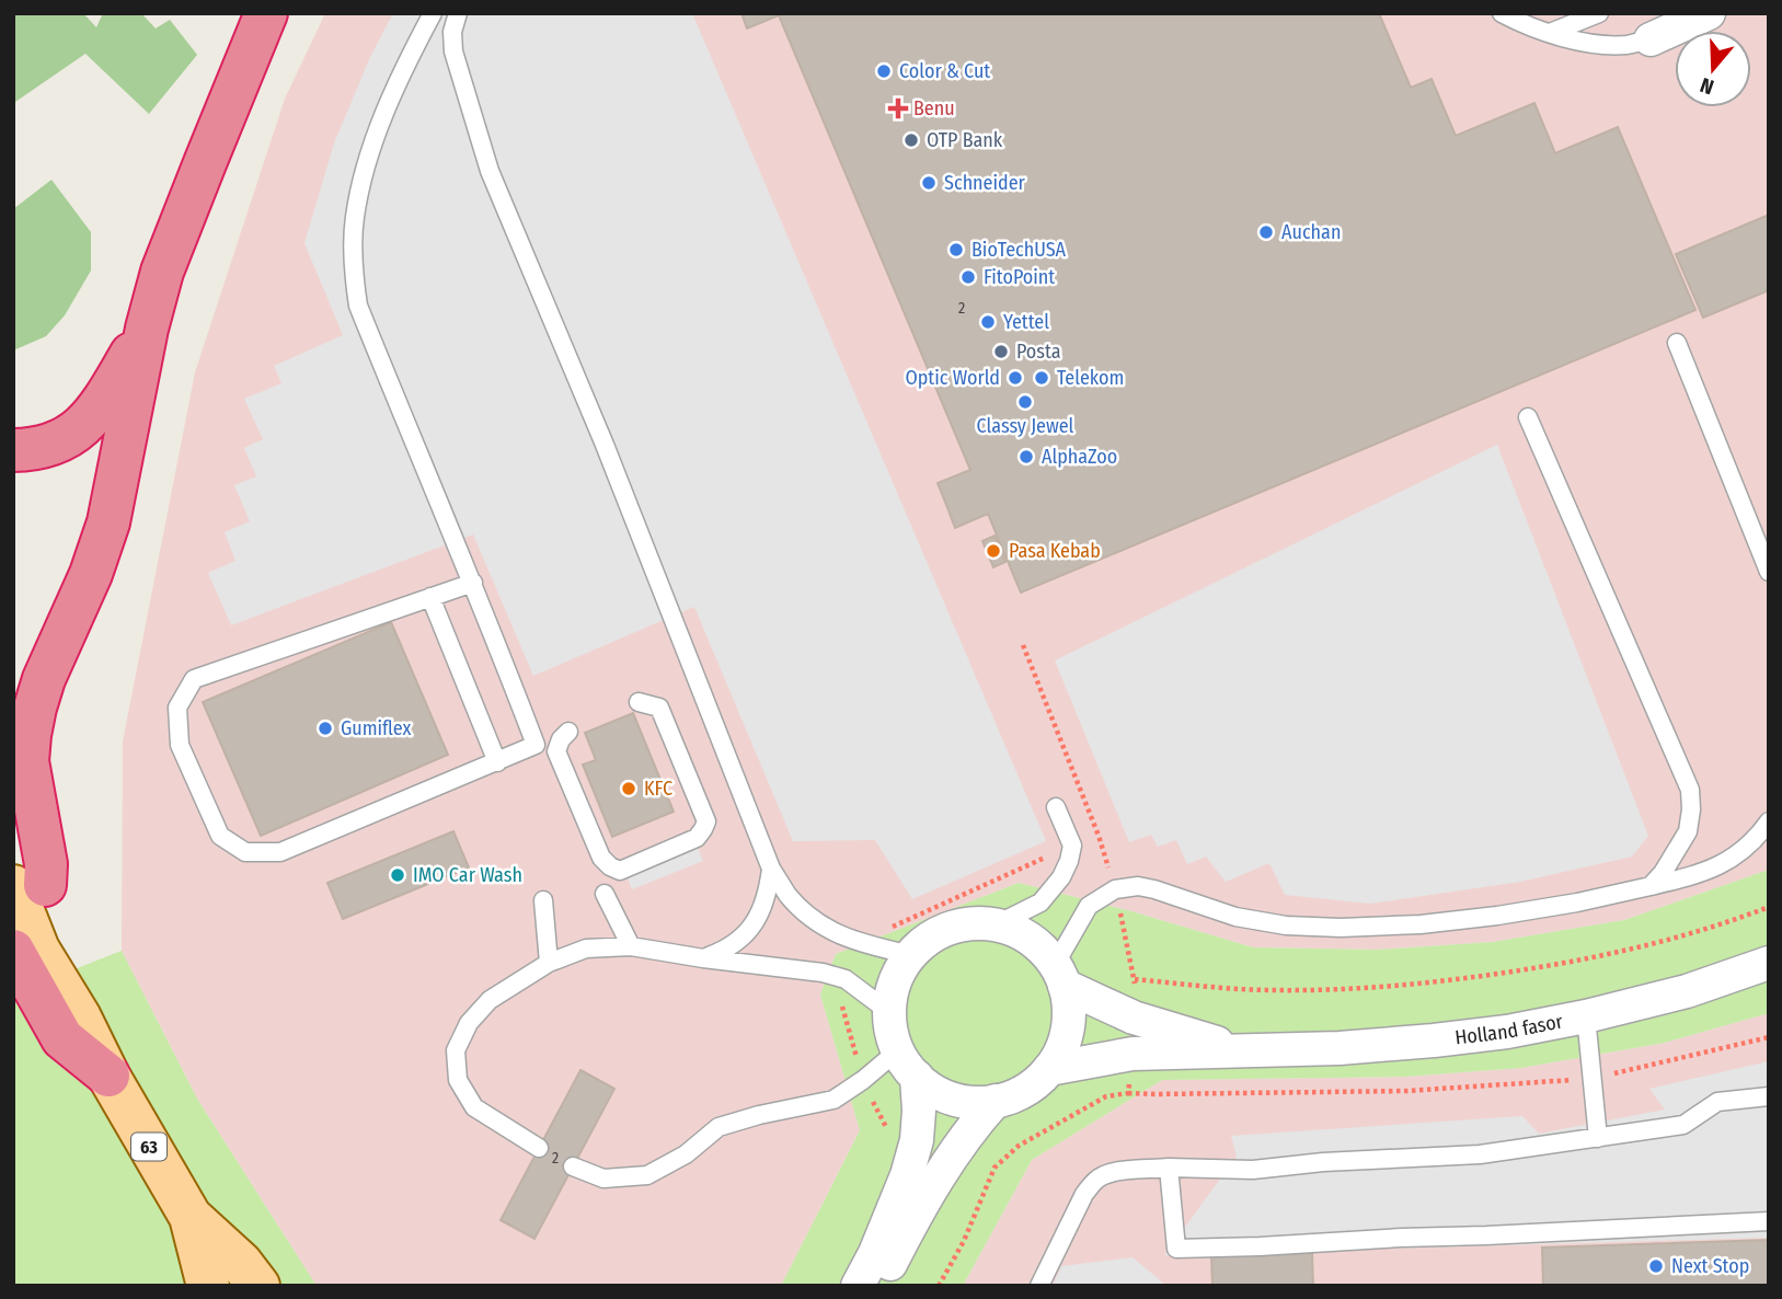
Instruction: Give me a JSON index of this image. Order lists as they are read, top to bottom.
{
  "streets": {
    "main road": ["63"],
    "street": ["Holland fasor"]
  },
  "places": {
    "other": [
      "Color & Cut",
      "OTP Bank",
      "Schneider",
      "Auchan",
      "BioTechUSA",
      "FitoPoint",
      "Yettel",
      "Posta",
      "Optic World",
      "Telekom",
      "Classy Jewel",
      "AlphaZoo",
      "Pasa Kebab",
      "Gumiflex",
      "KFC",
      "IMO Car Wash",
      "Next Stop"
    ],
    "health": ["Benu"]
  },
  "house_numbers": ["2", "2"],
  "north": "bottom"
}
